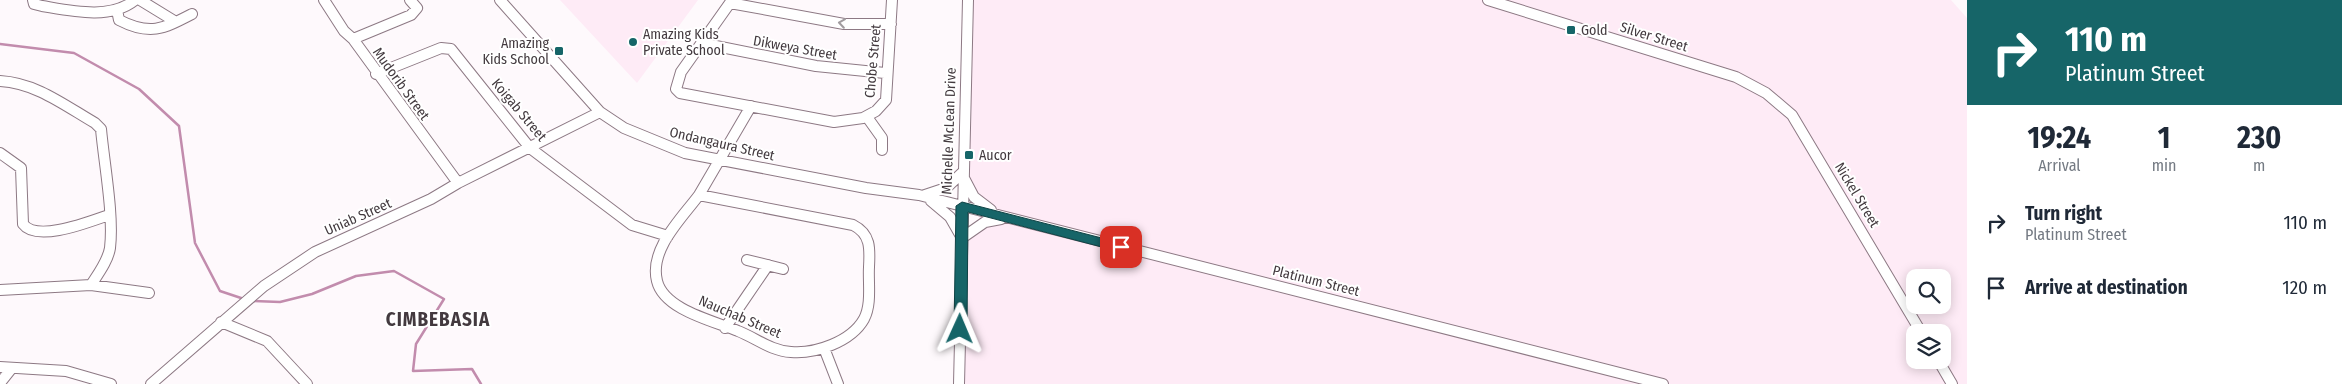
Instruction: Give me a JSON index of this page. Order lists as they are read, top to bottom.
{
  "streets": {
    "street": [
      "Silver Street",
      "Dikweya Street",
      "Chobe Street",
      "Mudorib Street",
      "Koigab Street",
      "Michelle McLean Drive",
      "Ondangaura Street",
      "Nickel Street",
      "Uniab Street",
      "Platinum Street",
      "Nauchab Street"
    ]
  },
  "crossings": [
    ["Silver Street", "Nickel Street"],
    ["Dikweya Street", "Chobe Street"],
    ["Mudorib Street", "Koigab Street"],
    ["Mudorib Street", "Uniab Street"],
    ["Koigab Street", "Uniab Street"],
    ["Koigab Street", "Nauchab Street"],
    ["Michelle McLean Drive", "Ondangaura Street"],
    ["Michelle McLean Drive", "Platinum Street"],
    ["Ondangaura Street", "Uniab Street"],
    ["Ondangaura Street", "Platinum Street"],
    ["Ondangaura Street", "Nauchab Street"]
  ],
  "districts": ["CIMBEBASIA"],
  "places": {
    "transit": ["Gold", "Amazing Kids School", "Aucor"],
    "other": ["Amazing Kids Private School"]
  },
  "page": {
    "turn": ["110 m", "Platinum Street"],
    "eta": [
      "19:24",
      "Arrival",
      "1",
      "min",
      "230",
      "m"
    ],
    "list": [
      {
        "name": "Turn right",
        "note": "Platinum Street",
        "value": "110 m"
      },
      {
        "name": "Arrive at destination",
        "value": "120 m"
      }
    ]
  }
}
